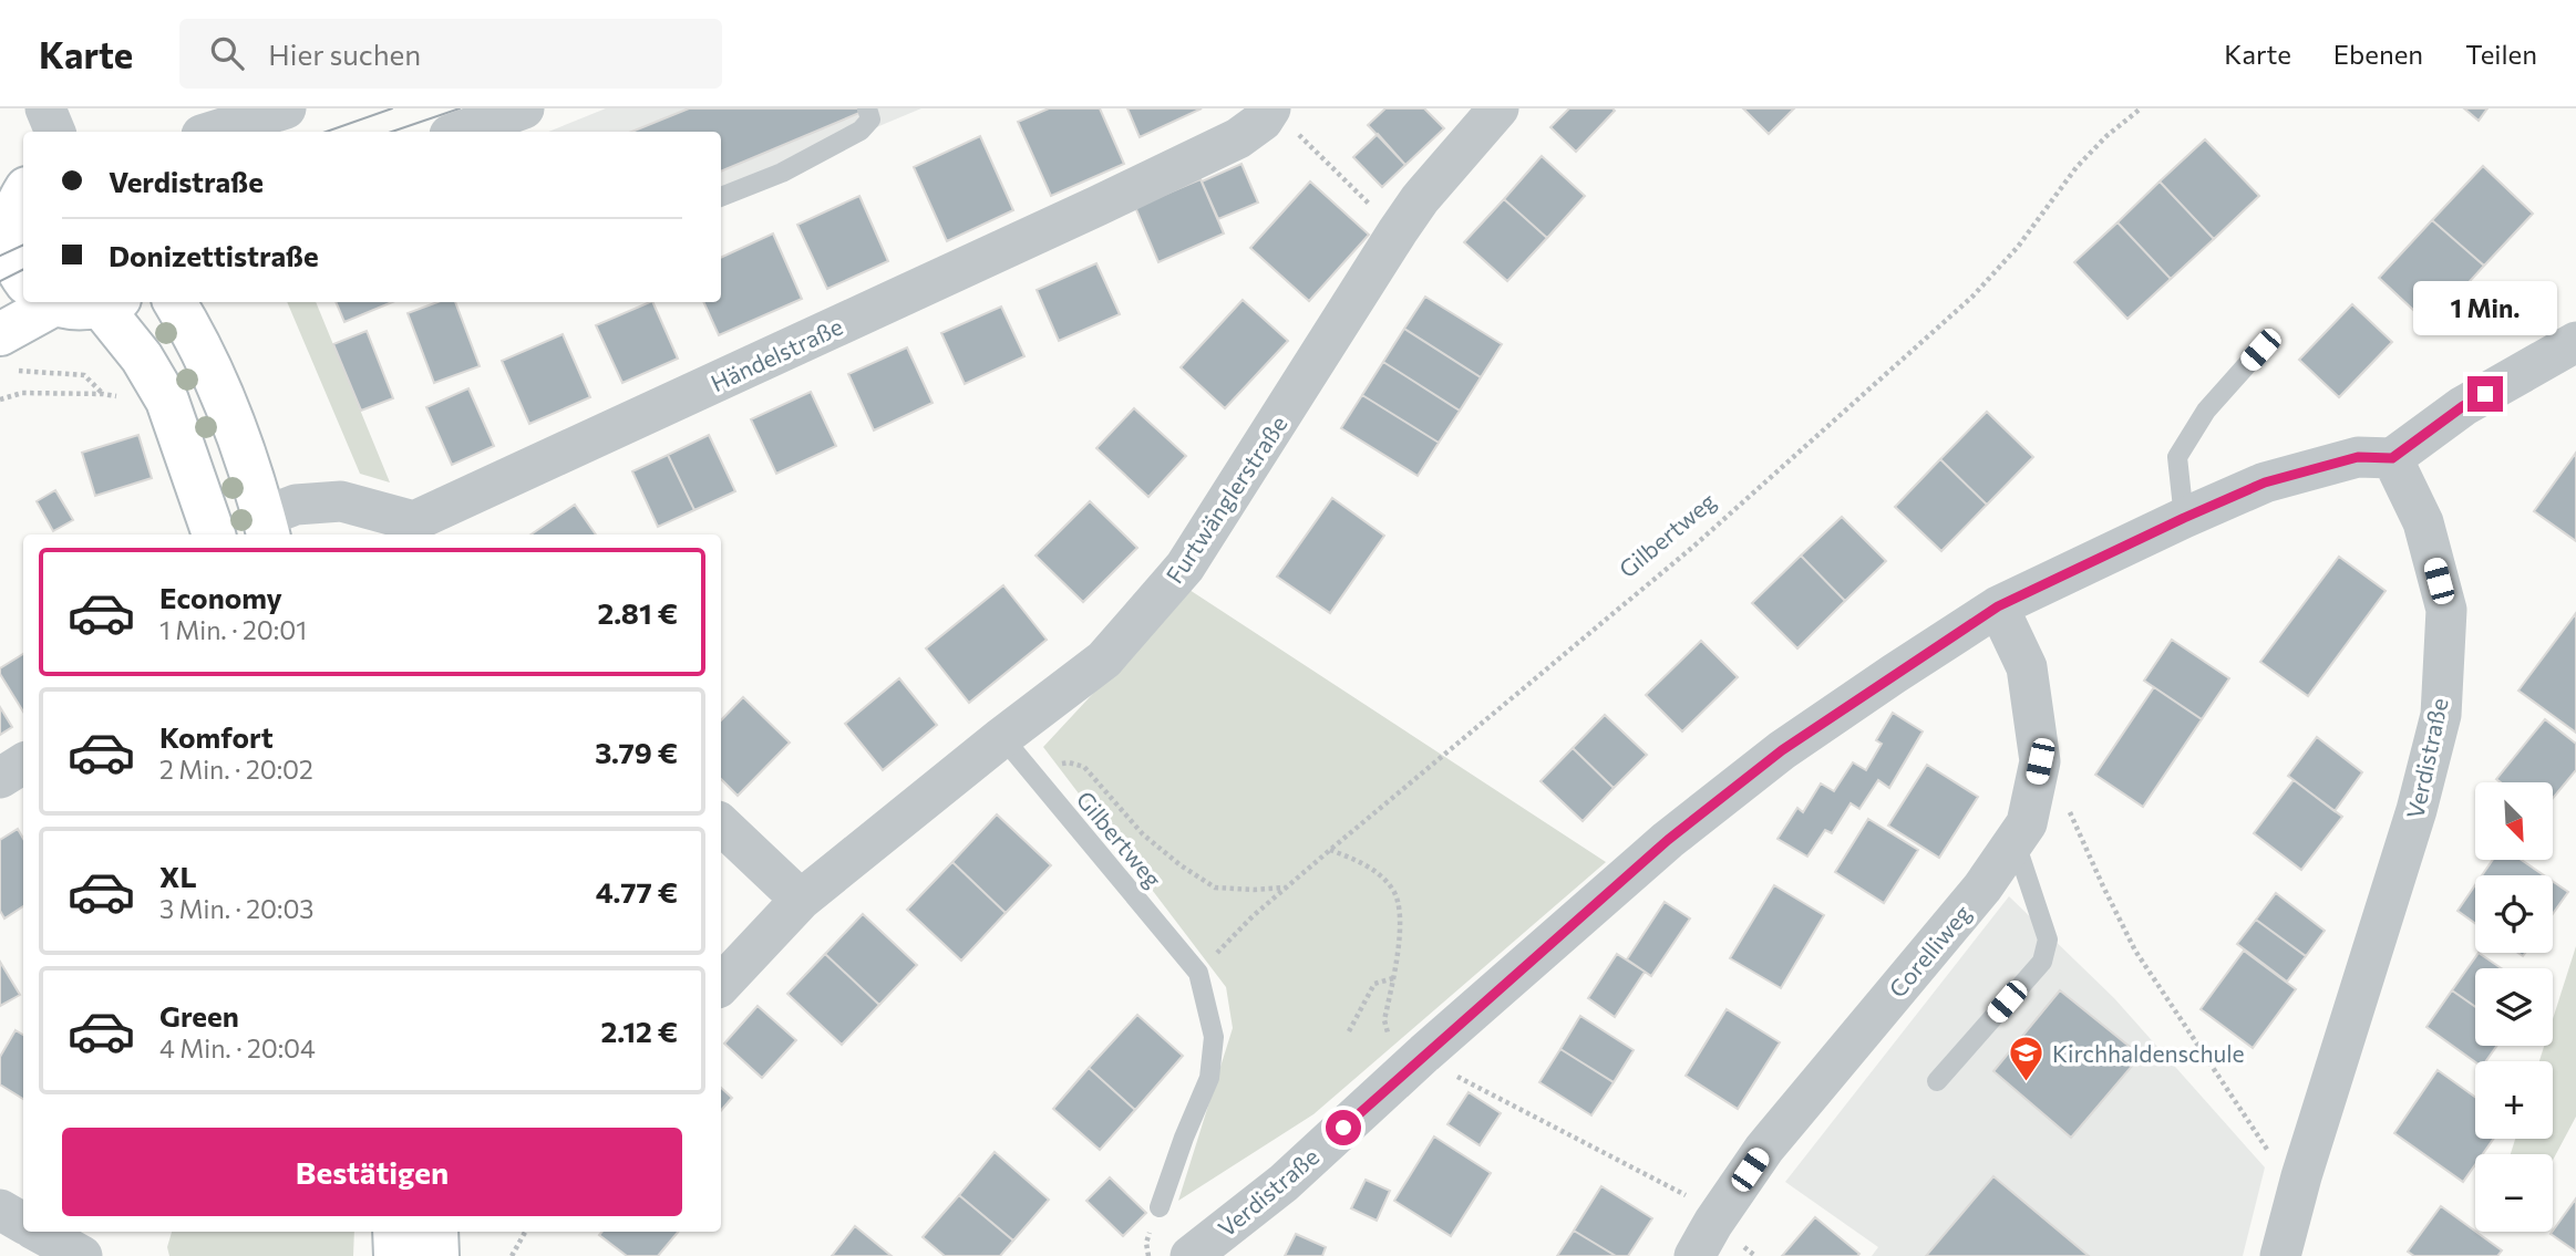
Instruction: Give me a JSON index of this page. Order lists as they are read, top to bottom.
{
  "streets": {
    "street": [
      "Händelstraße",
      "Furtwänglerstraße",
      "Verdistraße",
      "Corelliweg"
    ],
    "lane": ["Gilbertweg"]
  },
  "crossings": [
    ["Furtwänglerstraße", "Gilbertweg"],
    ["Verdistraße", "Corelliweg"]
  ],
  "places": {
    "school or university": ["Kirchhaldenschule"]
  },
  "north": "bottom right",
  "page": {
    "header": "Karte",
    "search": "Hier suchen",
    "nav": ["Karte", "Ebenen", "Teilen"],
    "banner": ["Verdistraße", "Donizettistraße"],
    "bubble": "1 Min.",
    "list": [
      {
        "name": "Economy",
        "note": "1 Min. · 20:01",
        "value": "2.81 €"
      },
      {
        "name": "Komfort",
        "note": "2 Min. · 20:02",
        "value": "3.79 €"
      },
      {
        "name": "XL",
        "note": "3 Min. · 20:03",
        "value": "4.77 €"
      },
      {
        "name": "Green",
        "note": "4 Min. · 20:04",
        "value": "2.12 €"
      }
    ],
    "map_buttons": ["+", "−"],
    "buttons": "Bestätigen"
  }
}
